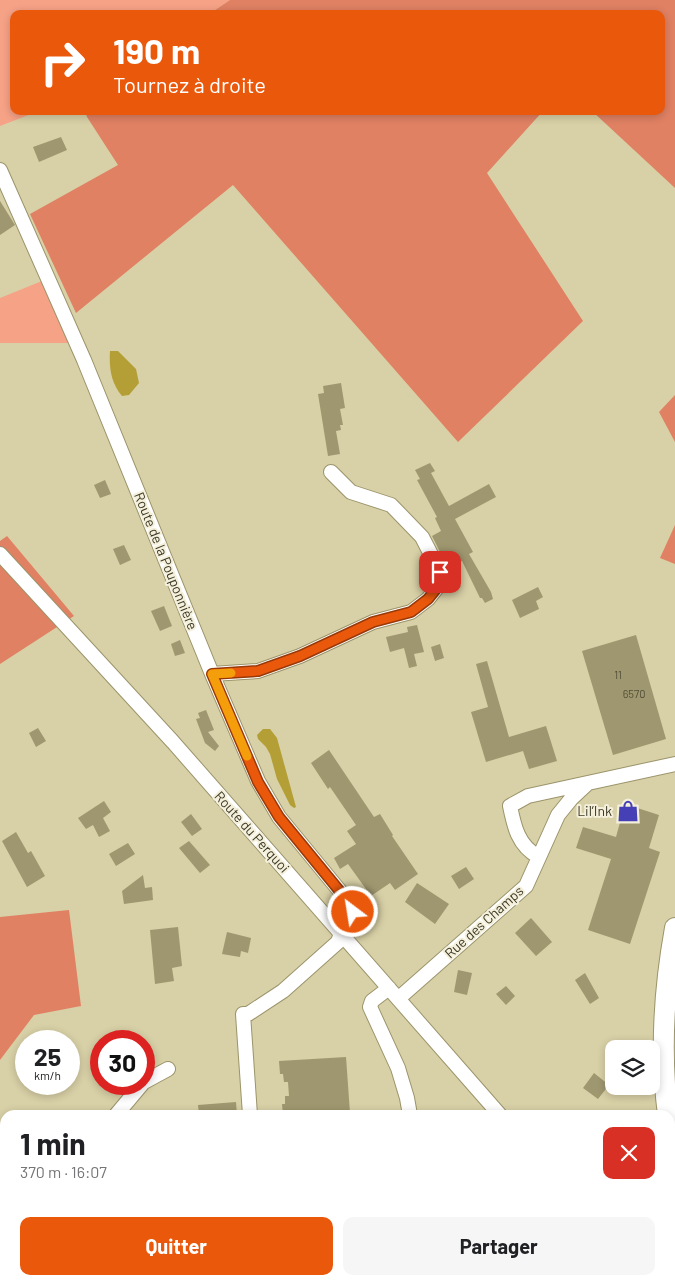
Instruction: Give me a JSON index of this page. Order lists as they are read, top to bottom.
{
  "streets": {
    "street": ["Route de la Pouponnière", "Route du Perquoi", "Rue des Champs"]
  },
  "crossings": [
    ["Route de la Pouponnière", "Route du Perquoi"],
    ["Route du Perquoi", "Rue des Champs"]
  ],
  "places": {
    "shop": ["Lil’Ink"]
  },
  "house_numbers": ["11", "6570"],
  "page": {
    "turn": ["190 m", "Tournez à droite"],
    "speed": "25 km/h",
    "limit": "30",
    "heading": ["1 min", "370 m · 16:07"],
    "buttons": ["Quitter", "Partager"]
  }
}
